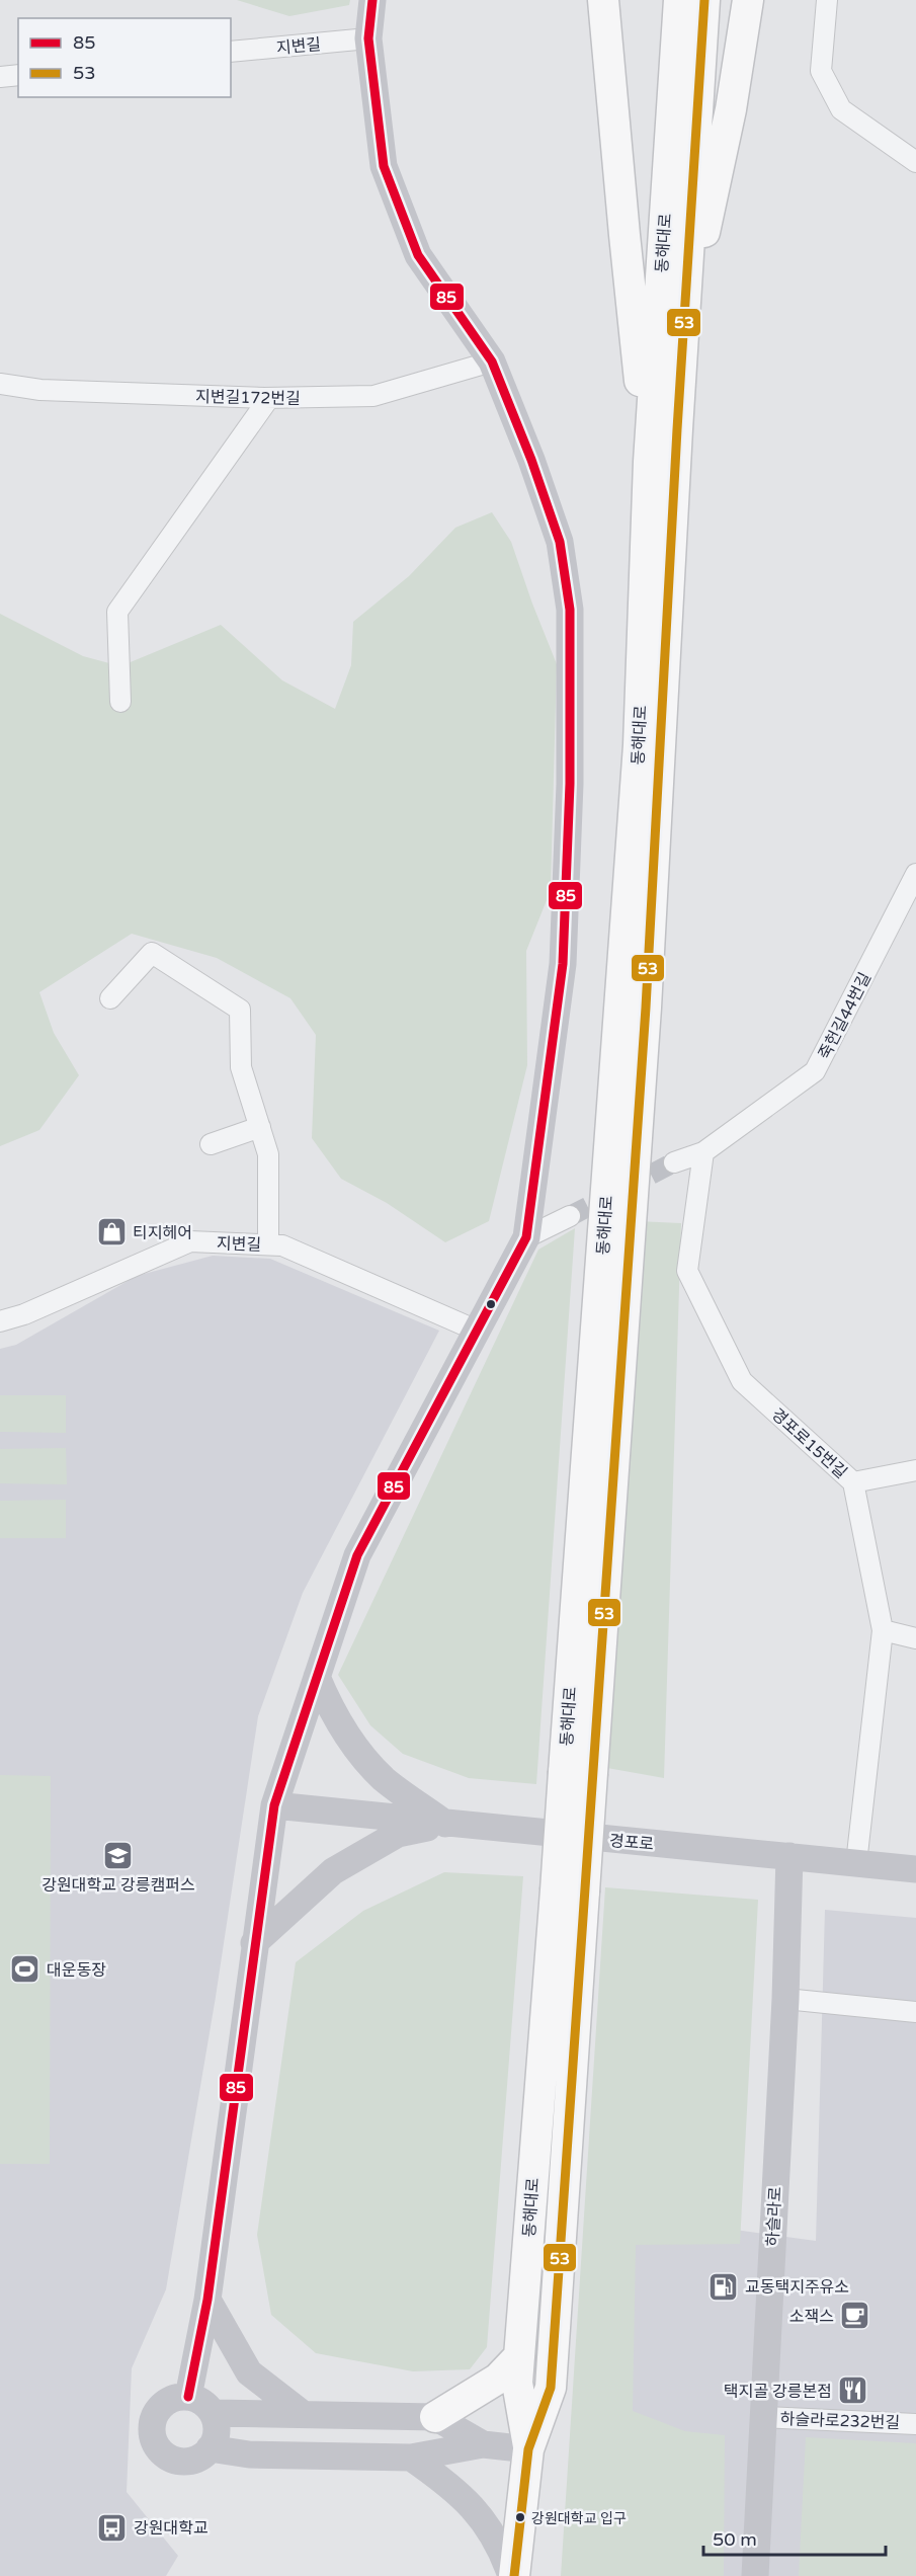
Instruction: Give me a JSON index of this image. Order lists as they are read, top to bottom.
{
  "streets": {
    "main road": ["동해대로"],
    "street": [
      "지변길",
      "지변길172번길",
      "죽헌길44번길",
      "경포로15번길",
      "경포로",
      "하슬라로",
      "하슬라로232번길"
    ]
  },
  "crossings": [
    ["죽헌길44번길", "경포로15번길"],
    ["경포로15번길", "경포로"],
    ["경포로", "하슬라로"],
    ["하슬라로", "하슬라로232번길"]
  ],
  "places": {
    "shop": ["티지헤어"],
    "school or university": ["강원대학교 강릉캠퍼스"],
    "sports": ["대운동장"],
    "fuel station": ["교동택지주유소"],
    "cafe": ["소잭스"],
    "restaurant": ["택지골 강릉본점"],
    "other": ["강원대학교 입구"],
    "bus stop": ["강원대학교"]
  },
  "lines": ["transit line 85", "transit line 53"],
  "legend": ["85", "53"],
  "scale_bar": "50 m"
}
